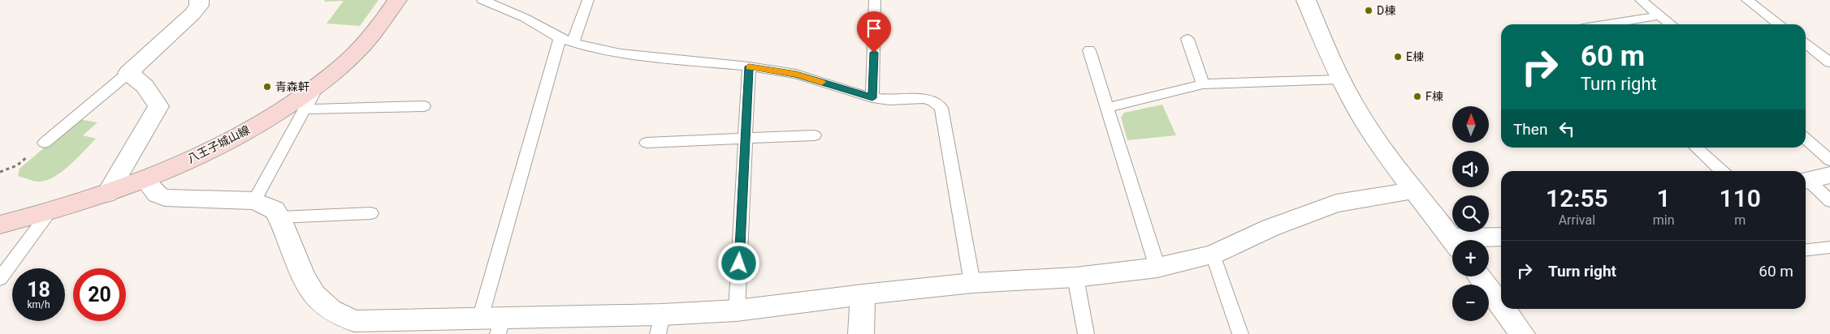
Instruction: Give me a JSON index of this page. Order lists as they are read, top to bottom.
{
  "streets": {
    "main road": ["八王子城山線"]
  },
  "places": [
    "D棟",
    "E棟",
    "青森軒",
    "F棟"
  ],
  "north": "top",
  "page": {
    "turn": ["60 m", "Turn right"],
    "map_buttons": ["+", "−"],
    "then": "Then",
    "eta": [
      "12:55",
      "Arrival",
      "1",
      "min",
      "110",
      "m"
    ],
    "list": [
      {
        "name": "Turn right",
        "value": "60 m"
      }
    ],
    "speed": "18 km/h",
    "limit": "20"
  }
}
